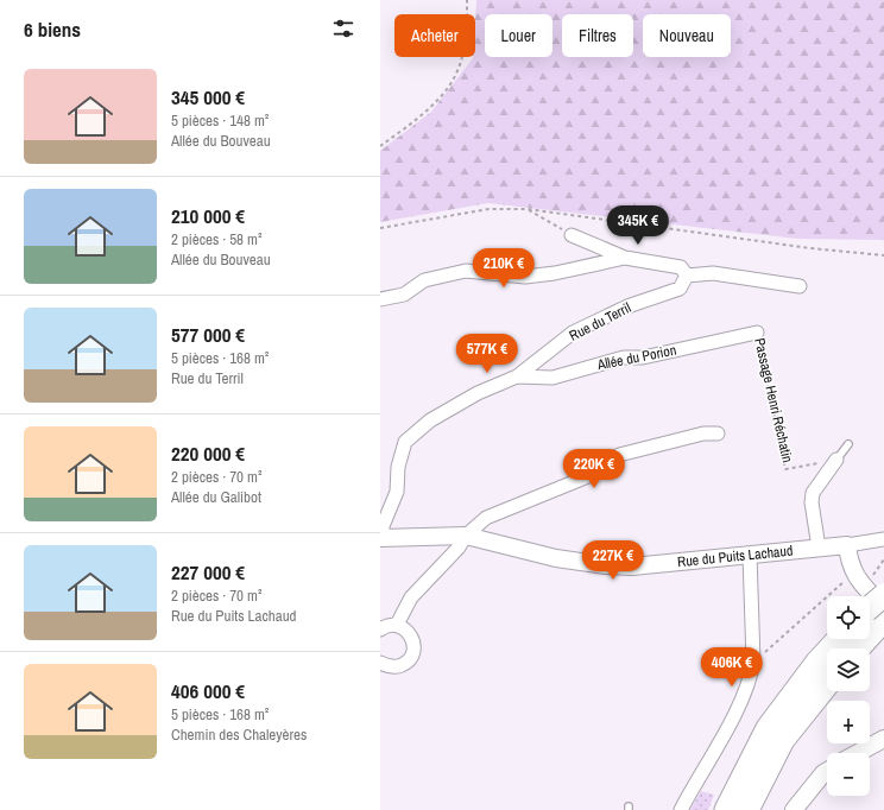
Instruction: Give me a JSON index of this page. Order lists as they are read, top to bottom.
{
  "streets": {
    "street": ["Rue du Terril", "Allée du Porion", "Rue du Puits Lachaud"],
    "path": ["Passage Henri Réchatin"]
  },
  "crossings": [
    ["Rue du Terril", "Allée du Porion"],
    ["Rue du Terril", "Rue du Puits Lachaud"],
    ["Allée du Porion", "Passage Henri Réchatin"]
  ],
  "page": {
    "heading": "6 biens",
    "chip": [
      "Acheter",
      "Louer",
      "Filtres",
      "Nouveau"
    ],
    "list": [
      {
        "name": "345 000 €",
        "note": "5 pièces · 148 m² · Allée du Bouveau"
      },
      {
        "name": "210 000 €",
        "note": "2 pièces · 58 m² · Allée du Bouveau"
      },
      {
        "name": "577 000 €",
        "note": "5 pièces · 168 m² · Rue du Terril"
      },
      {
        "name": "220 000 €",
        "note": "2 pièces · 70 m² · Allée du Galibot"
      },
      {
        "name": "227 000 €",
        "note": "2 pièces · 70 m² · Rue du Puits Lachaud"
      },
      {
        "name": "406 000 €",
        "note": "5 pièces · 168 m² · Chemin des Chaleyères"
      }
    ],
    "price": [
      "345K €",
      "210K €",
      "577K €",
      "220K €",
      "227K €",
      "406K €"
    ],
    "map_buttons": ["+", "−"]
  }
}
